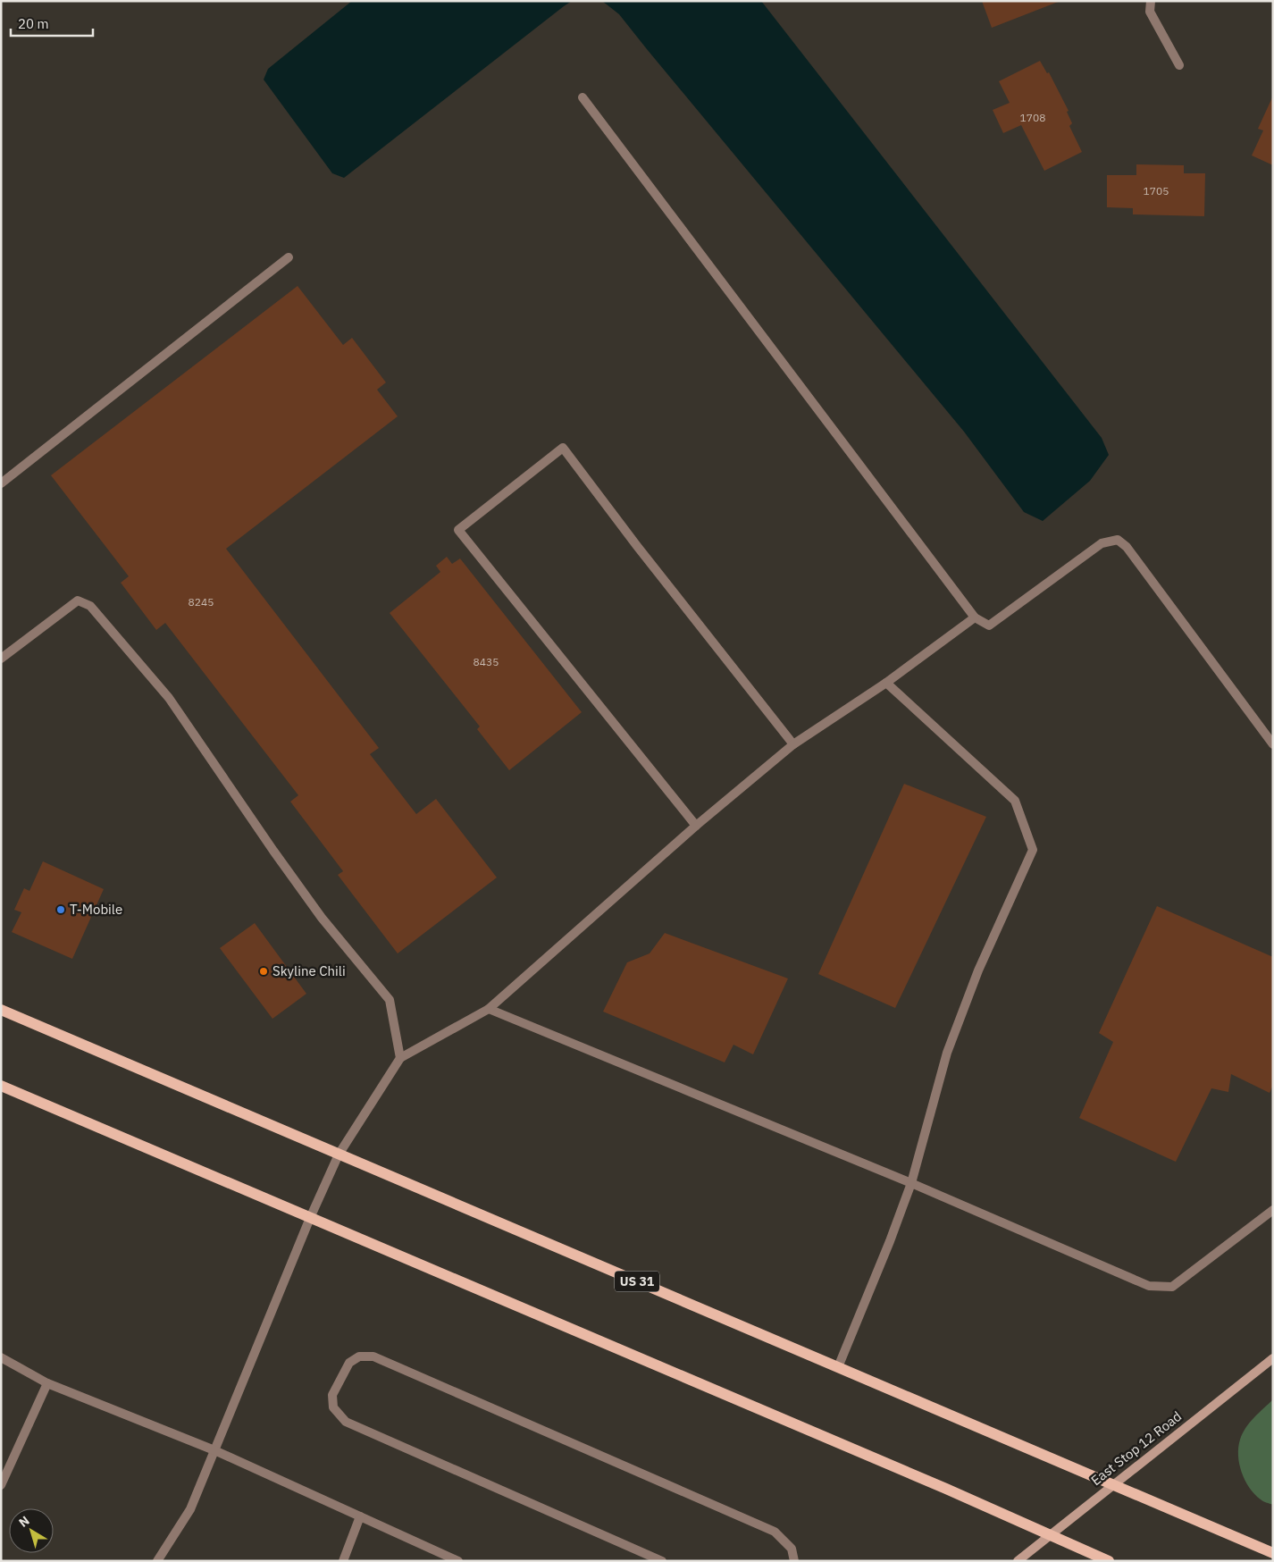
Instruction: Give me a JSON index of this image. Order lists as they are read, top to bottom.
{
  "streets": {
    "main road": ["US 31"],
    "street": ["East Stop 12 Road"]
  },
  "crossings": [
    ["US 31", "East Stop 12 Road"]
  ],
  "places": ["T-Mobile", "Skyline Chili"],
  "house_numbers": [
    "1708",
    "1705",
    "8245",
    "8435"
  ],
  "scale_bar": "20 m",
  "north": "top left"
}
